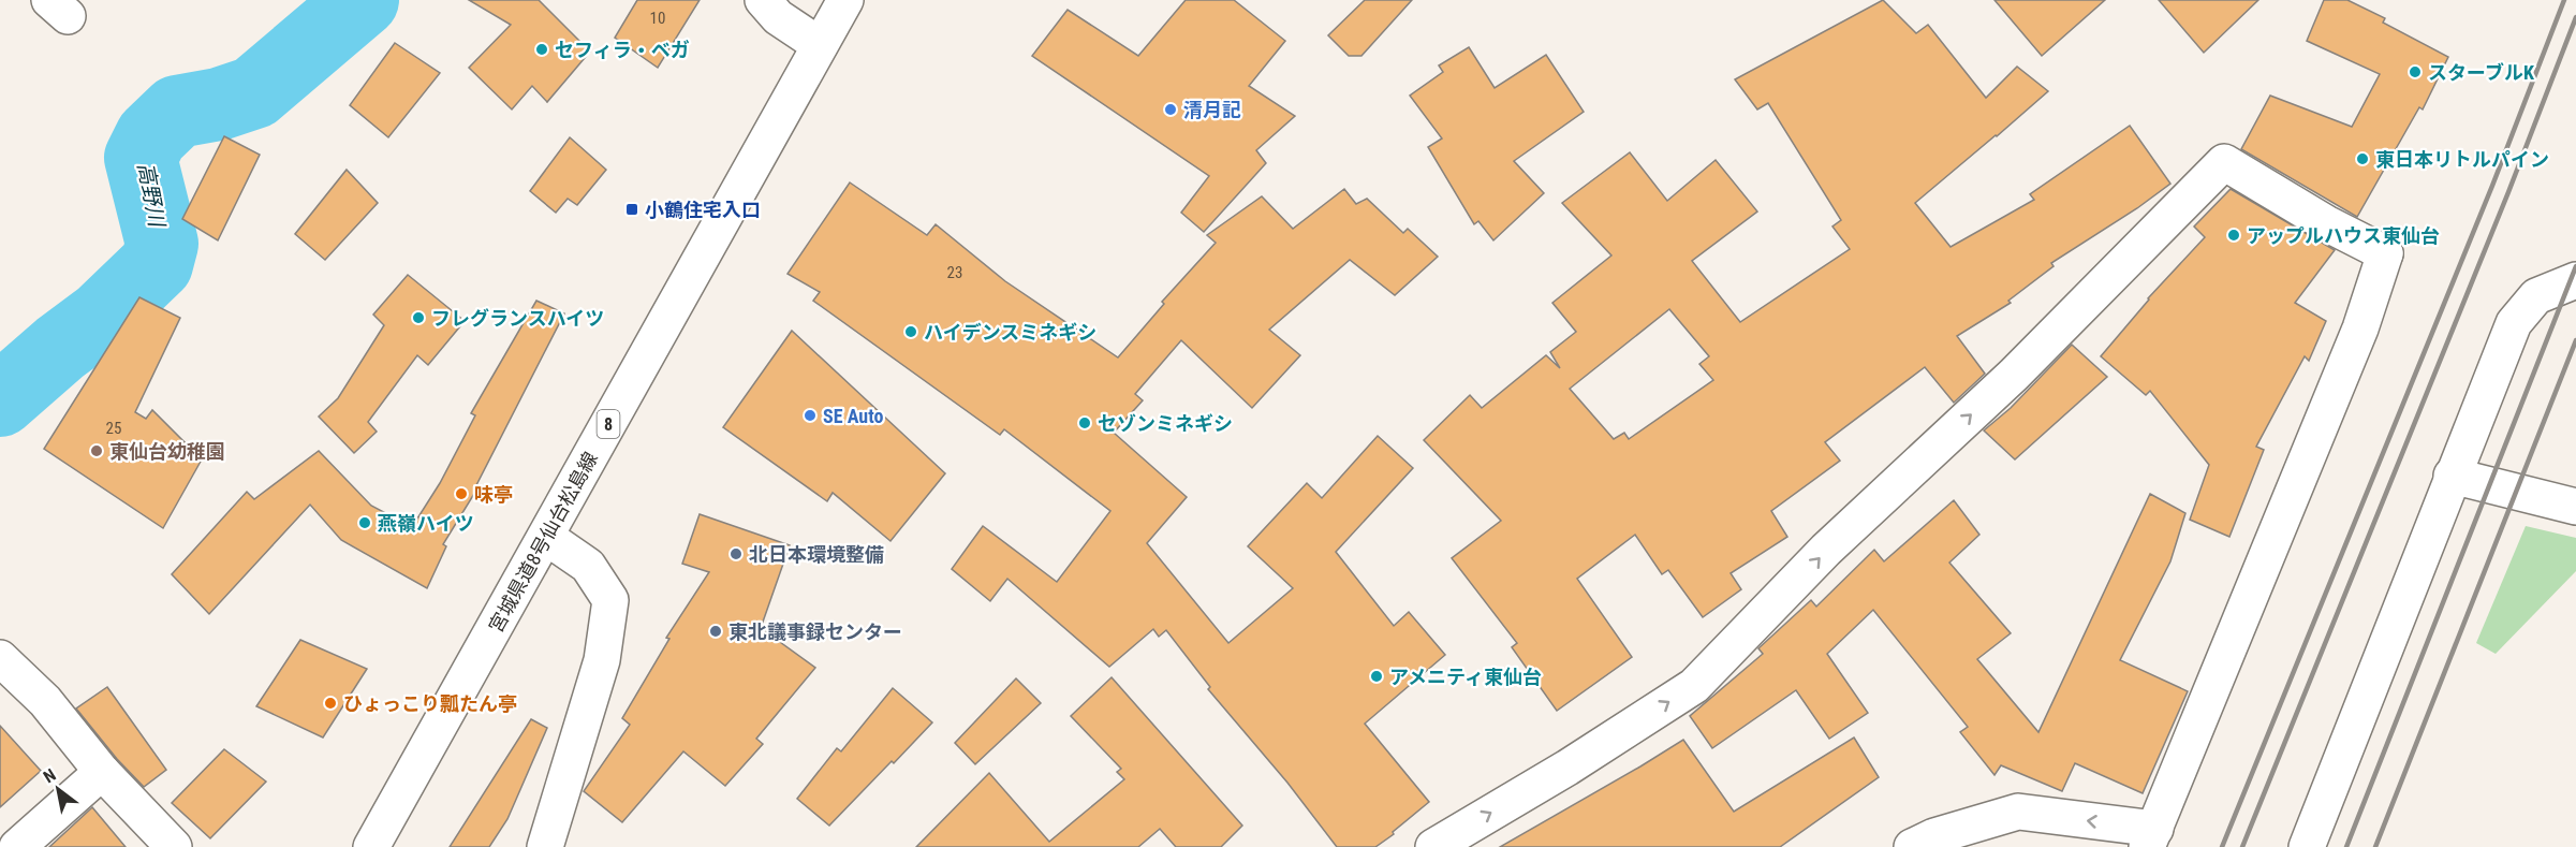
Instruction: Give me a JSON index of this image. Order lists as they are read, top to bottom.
{
  "streets": {
    "street": ["8", "宮城県道8号仙台松島線"]
  },
  "water": ["高野川"],
  "places": {
    "other": [
      "セフィラ・ベガ",
      "スターブルK",
      "清月記",
      "東日本リトルパイン",
      "アップルハウス東仙台",
      "フレグランスハイツ",
      "ハイデンスミネギシ",
      "SE Auto",
      "セゾンミネギシ",
      "東仙台幼稚園",
      "味亭",
      "燕嶺ハイツ",
      "北日本環境整備",
      "東北議事録センター",
      "アメニティ東仙台",
      "ひょっこり瓢たん亭"
    ],
    "transit": ["小鶴住宅入口"]
  },
  "house_numbers": ["10", "23", "25"],
  "north": "top left"
}
